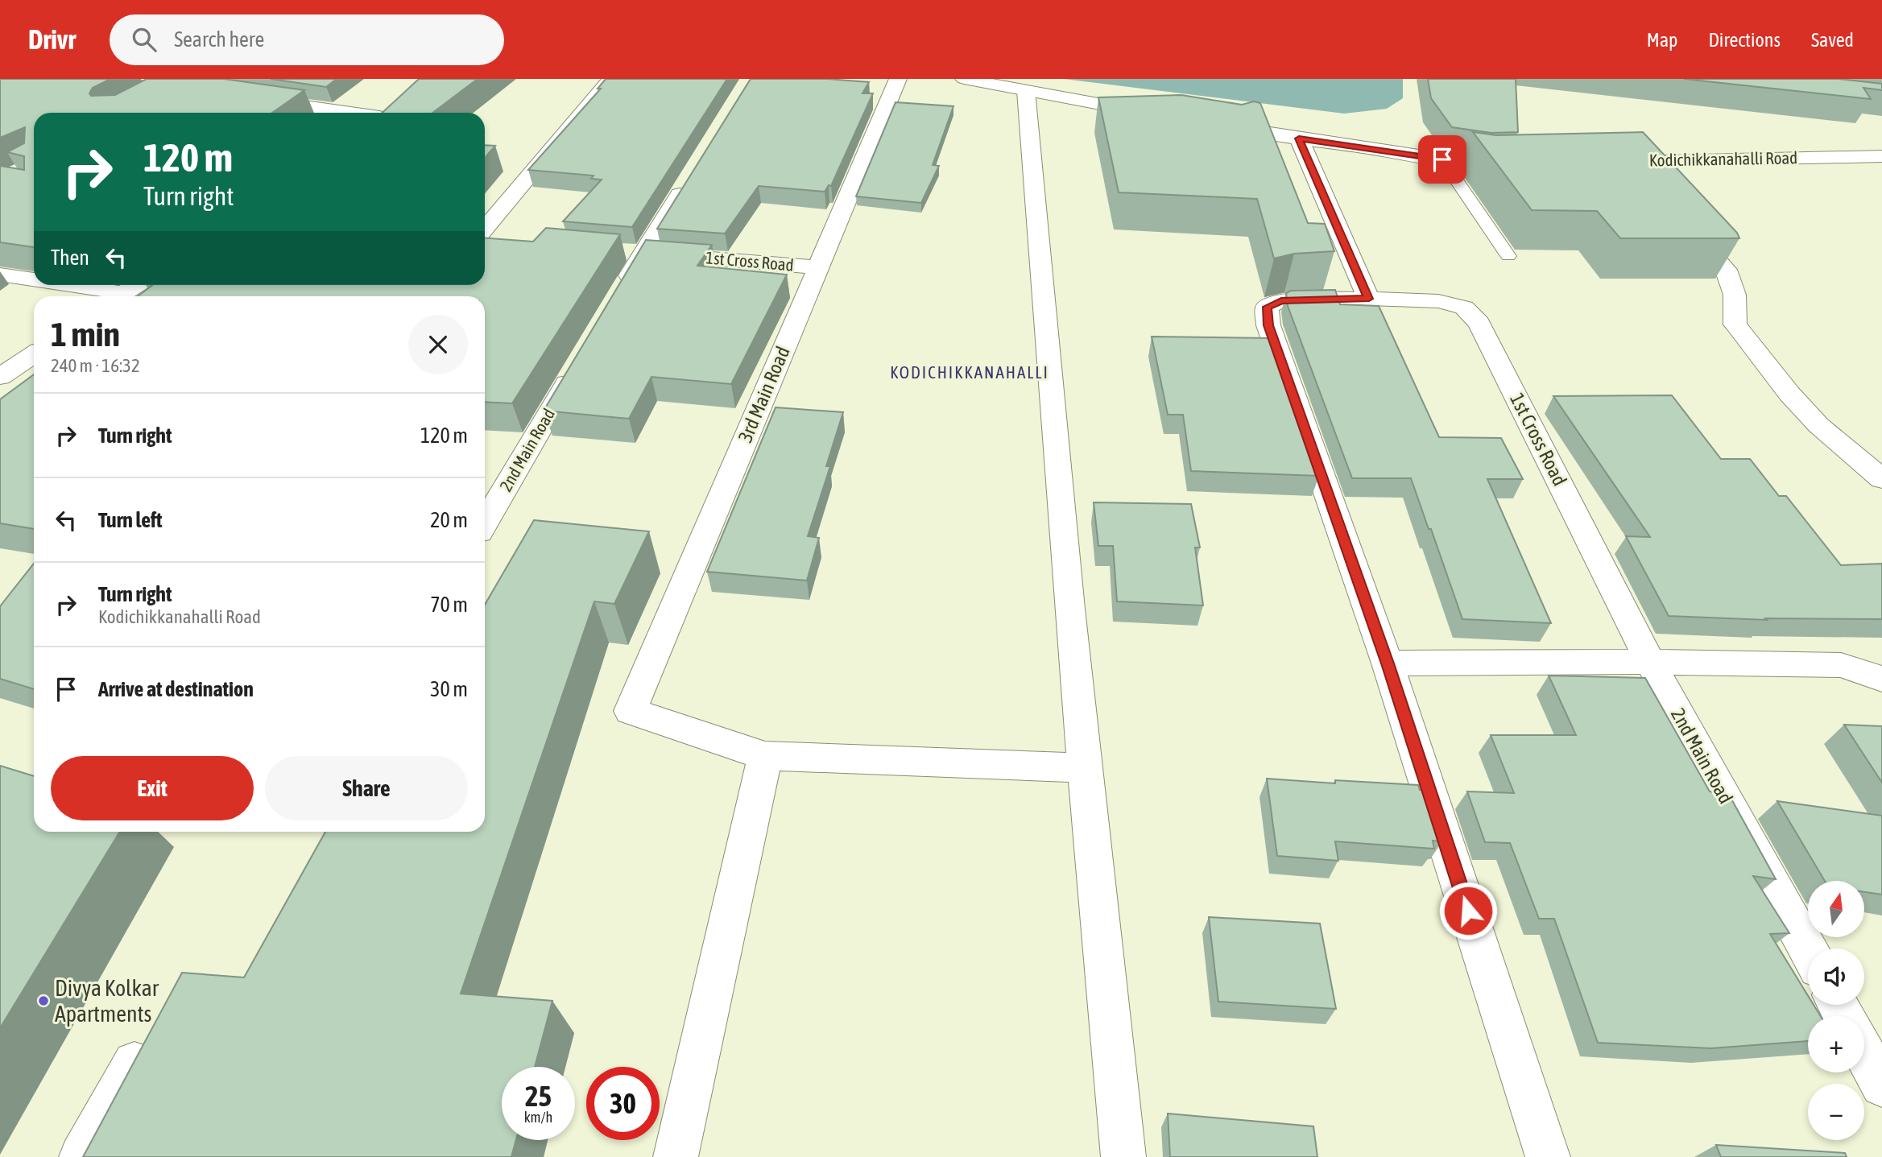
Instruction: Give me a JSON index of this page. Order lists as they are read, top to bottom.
{
  "streets": {
    "street": [
      "Kodichikkanahalli Road",
      "1st Cross Road",
      "3rd Main Road",
      "2nd Main Road"
    ]
  },
  "crossings": [
    ["1st Cross Road", "3rd Main Road"],
    ["1st Cross Road", "2nd Main Road"]
  ],
  "districts": ["KODICHIKKANAHALLI"],
  "places": ["Divya Kolkar Apartments"],
  "north": "top",
  "page": {
    "header": "Drivr",
    "search": "Search here",
    "nav": ["Map", "Directions", "Saved"],
    "turn": ["120 m", "Turn right"],
    "then": "Then",
    "heading": ["1 min", "240 m · 16:32"],
    "list": [
      {
        "name": "Turn right",
        "value": "120 m"
      },
      {
        "name": "Turn left",
        "value": "20 m"
      },
      {
        "name": "Turn right",
        "note": "Kodichikkanahalli Road",
        "value": "70 m"
      },
      {
        "name": "Arrive at destination",
        "value": "30 m"
      }
    ],
    "buttons": ["Exit", "Share"],
    "map_buttons": ["+", "−"],
    "speed": "25 km/h",
    "limit": "30"
  }
}
